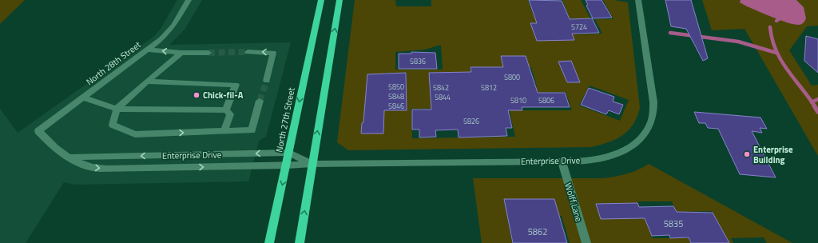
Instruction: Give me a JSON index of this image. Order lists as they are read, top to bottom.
{
  "streets": {
    "main road": ["North 27th Street"],
    "street": ["North 28th Street", "Enterprise Drive", "Wolff Lane"]
  },
  "crossings": [
    ["North 28th Street", "Enterprise Drive"],
    ["North 27th Street", "Enterprise Drive"],
    ["Enterprise Drive", "Wolff Lane"]
  ],
  "places": ["Chick-fil-A", "Enterprise Building"],
  "house_numbers": [
    "5724",
    "5836",
    "5800",
    "5850",
    "5842",
    "5812",
    "5848",
    "5844",
    "5810",
    "5806",
    "5846",
    "5826",
    "5835",
    "5862"
  ]
}
